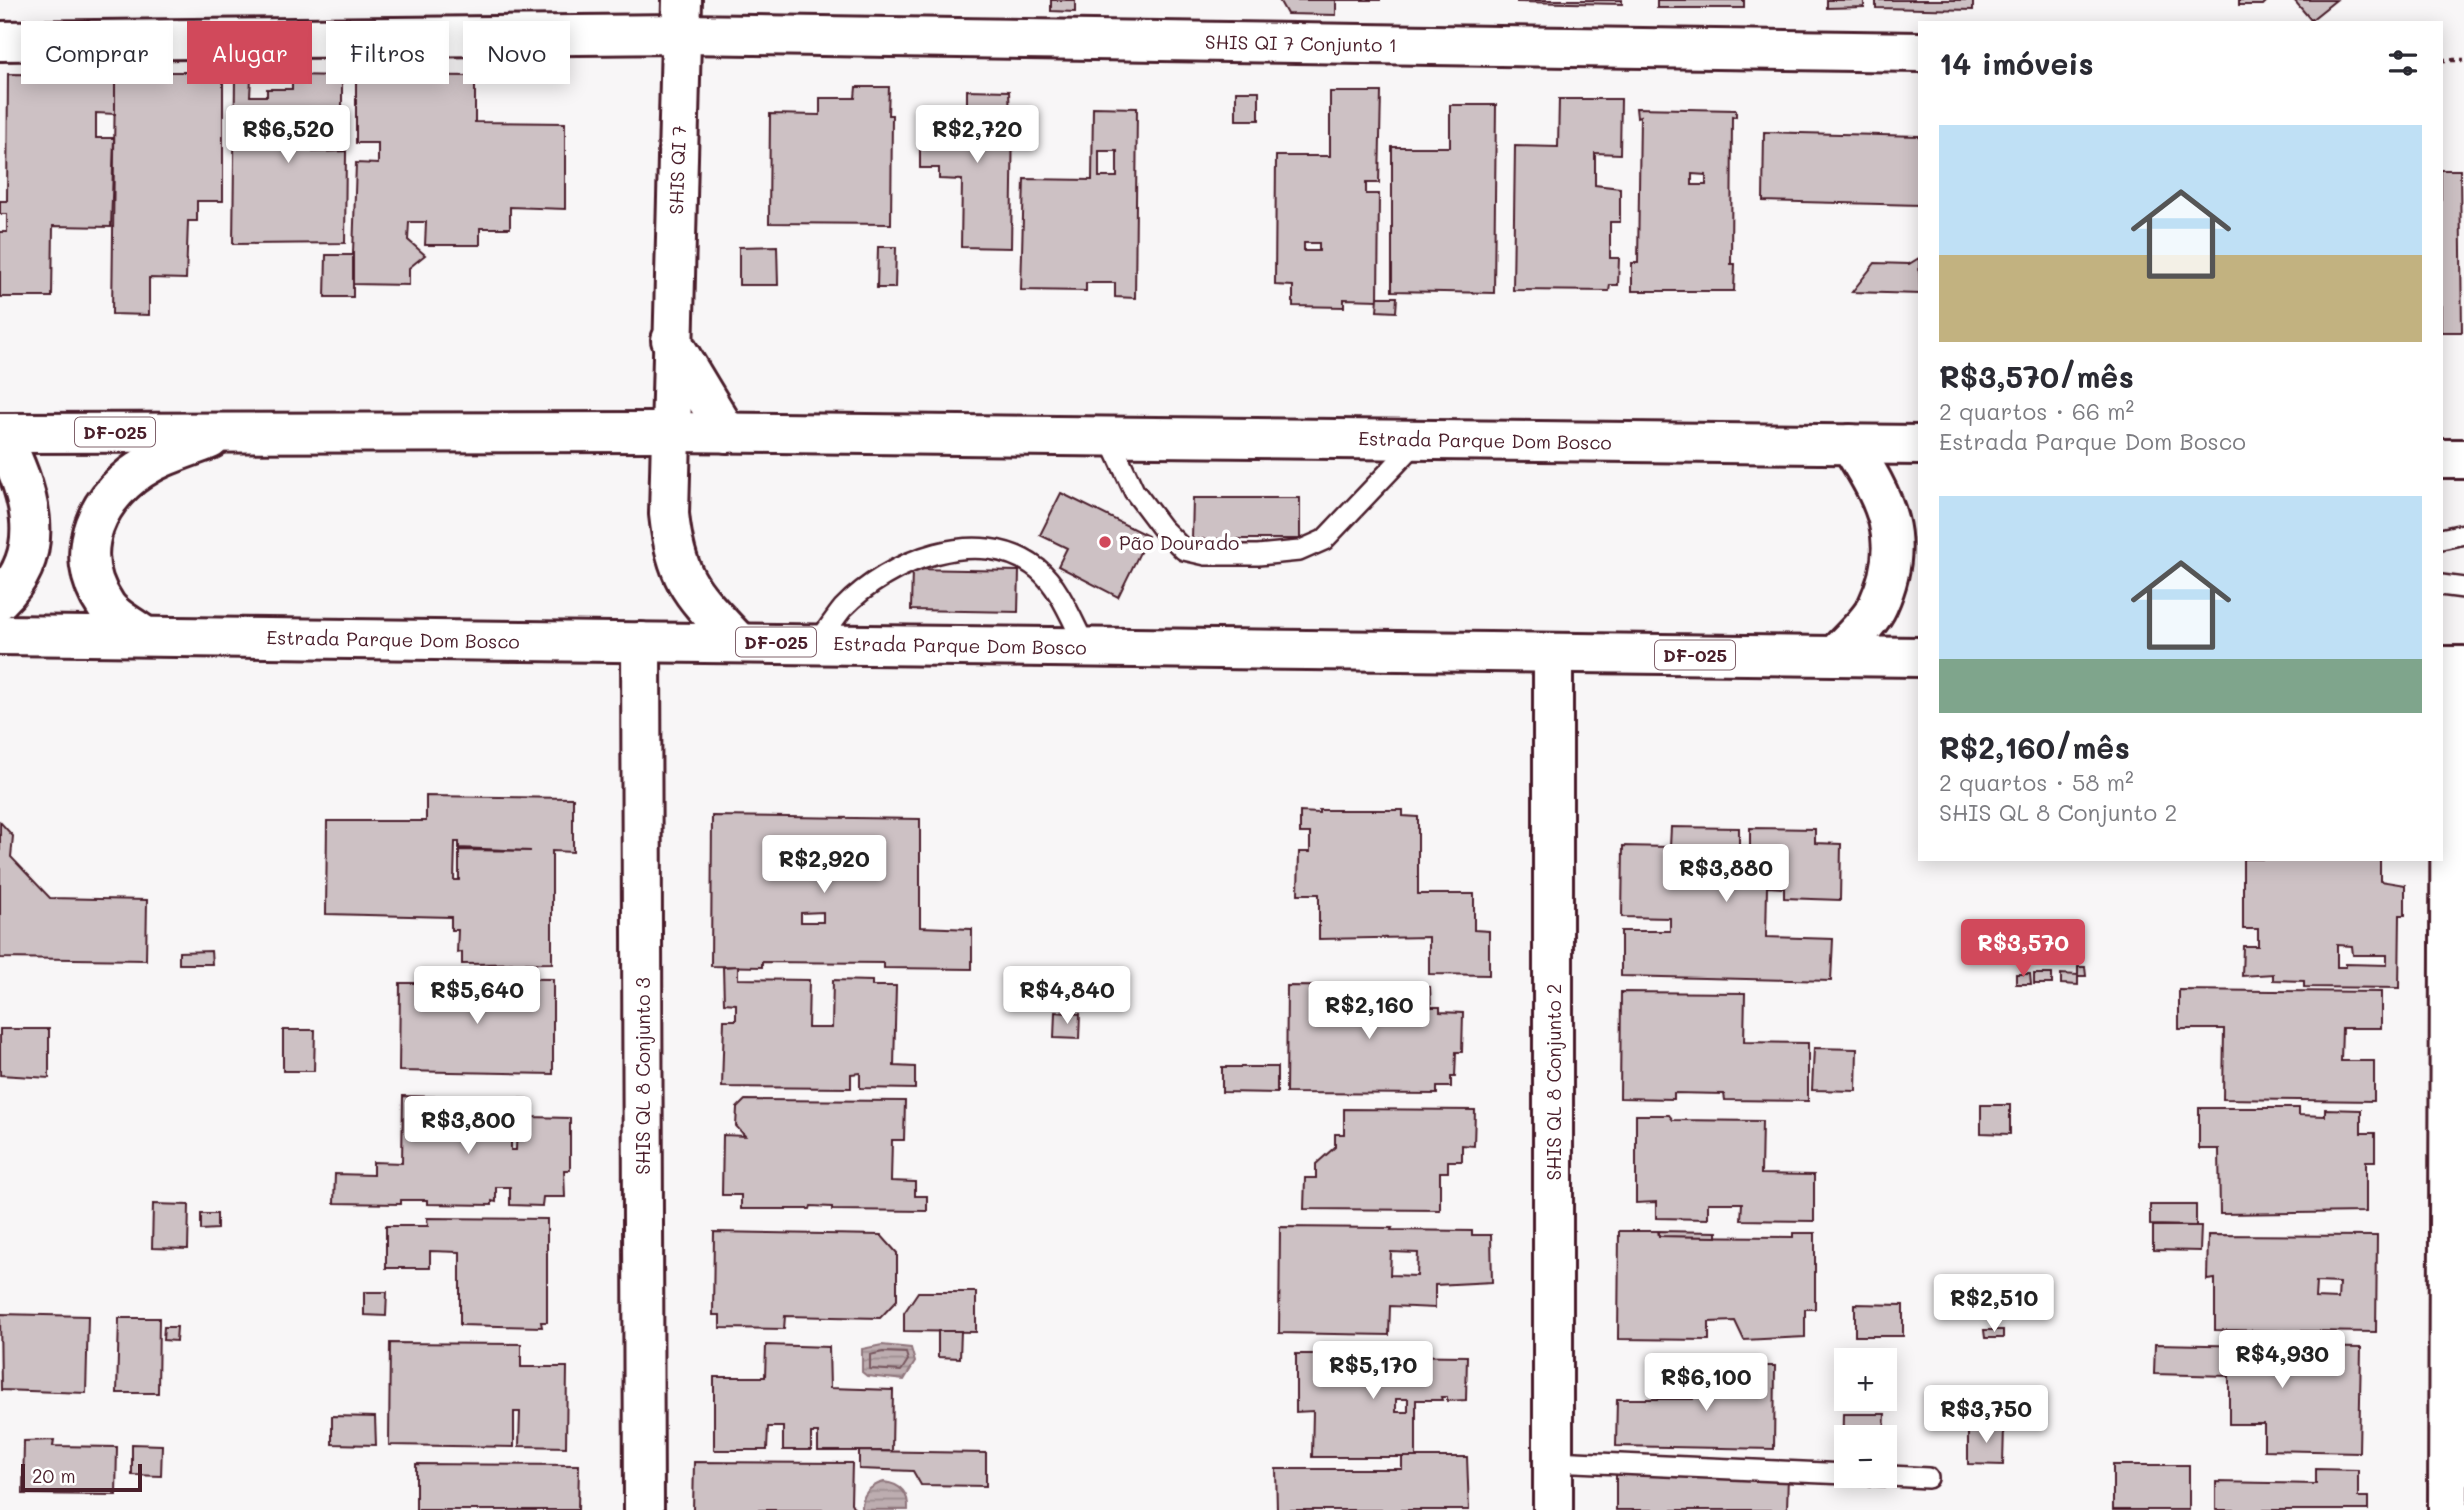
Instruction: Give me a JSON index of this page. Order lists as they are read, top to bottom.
{
  "streets": {
    "street": [
      "SHIS QI 7 Conjunto 1",
      "SHIS QI 7",
      "DF-025",
      "Estrada Parque Dom Bosco",
      "SHIS QL 8 Conjunto 3",
      "SHIS QL 8 Conjunto 2"
    ]
  },
  "crossings": [
    ["SHIS QI 7 Conjunto 1", "SHIS QI 7"],
    ["SHIS QI 7", "Estrada Parque Dom Bosco"],
    ["Estrada Parque Dom Bosco", "SHIS QL 8 Conjunto 3"],
    ["Estrada Parque Dom Bosco", "SHIS QL 8 Conjunto 2"]
  ],
  "places": ["Pão Dourado"],
  "scale_bar": "20 m",
  "page": {
    "chip": [
      "Comprar",
      "Alugar",
      "Filtros",
      "Novo"
    ],
    "heading": "14 imóveis",
    "price": [
      "R$6,520",
      "R$2,720",
      "R$2,920",
      "R$3,880",
      "R$3,570",
      "R$5,640",
      "R$4,840",
      "R$2,160",
      "R$3,800",
      "R$2,510",
      "R$4,930",
      "R$5,170",
      "R$6,100",
      "R$3,750"
    ],
    "list": [
      {
        "name": "R$3,570/mês",
        "note": "2 quartos · 66 m² · Estrada Parque Dom Bosco"
      },
      {
        "name": "R$2,160/mês",
        "note": "2 quartos · 58 m² · SHIS QL 8 Conjunto 2"
      }
    ],
    "map_buttons": ["+", "−"],
    "scale": "20 m"
  }
}
